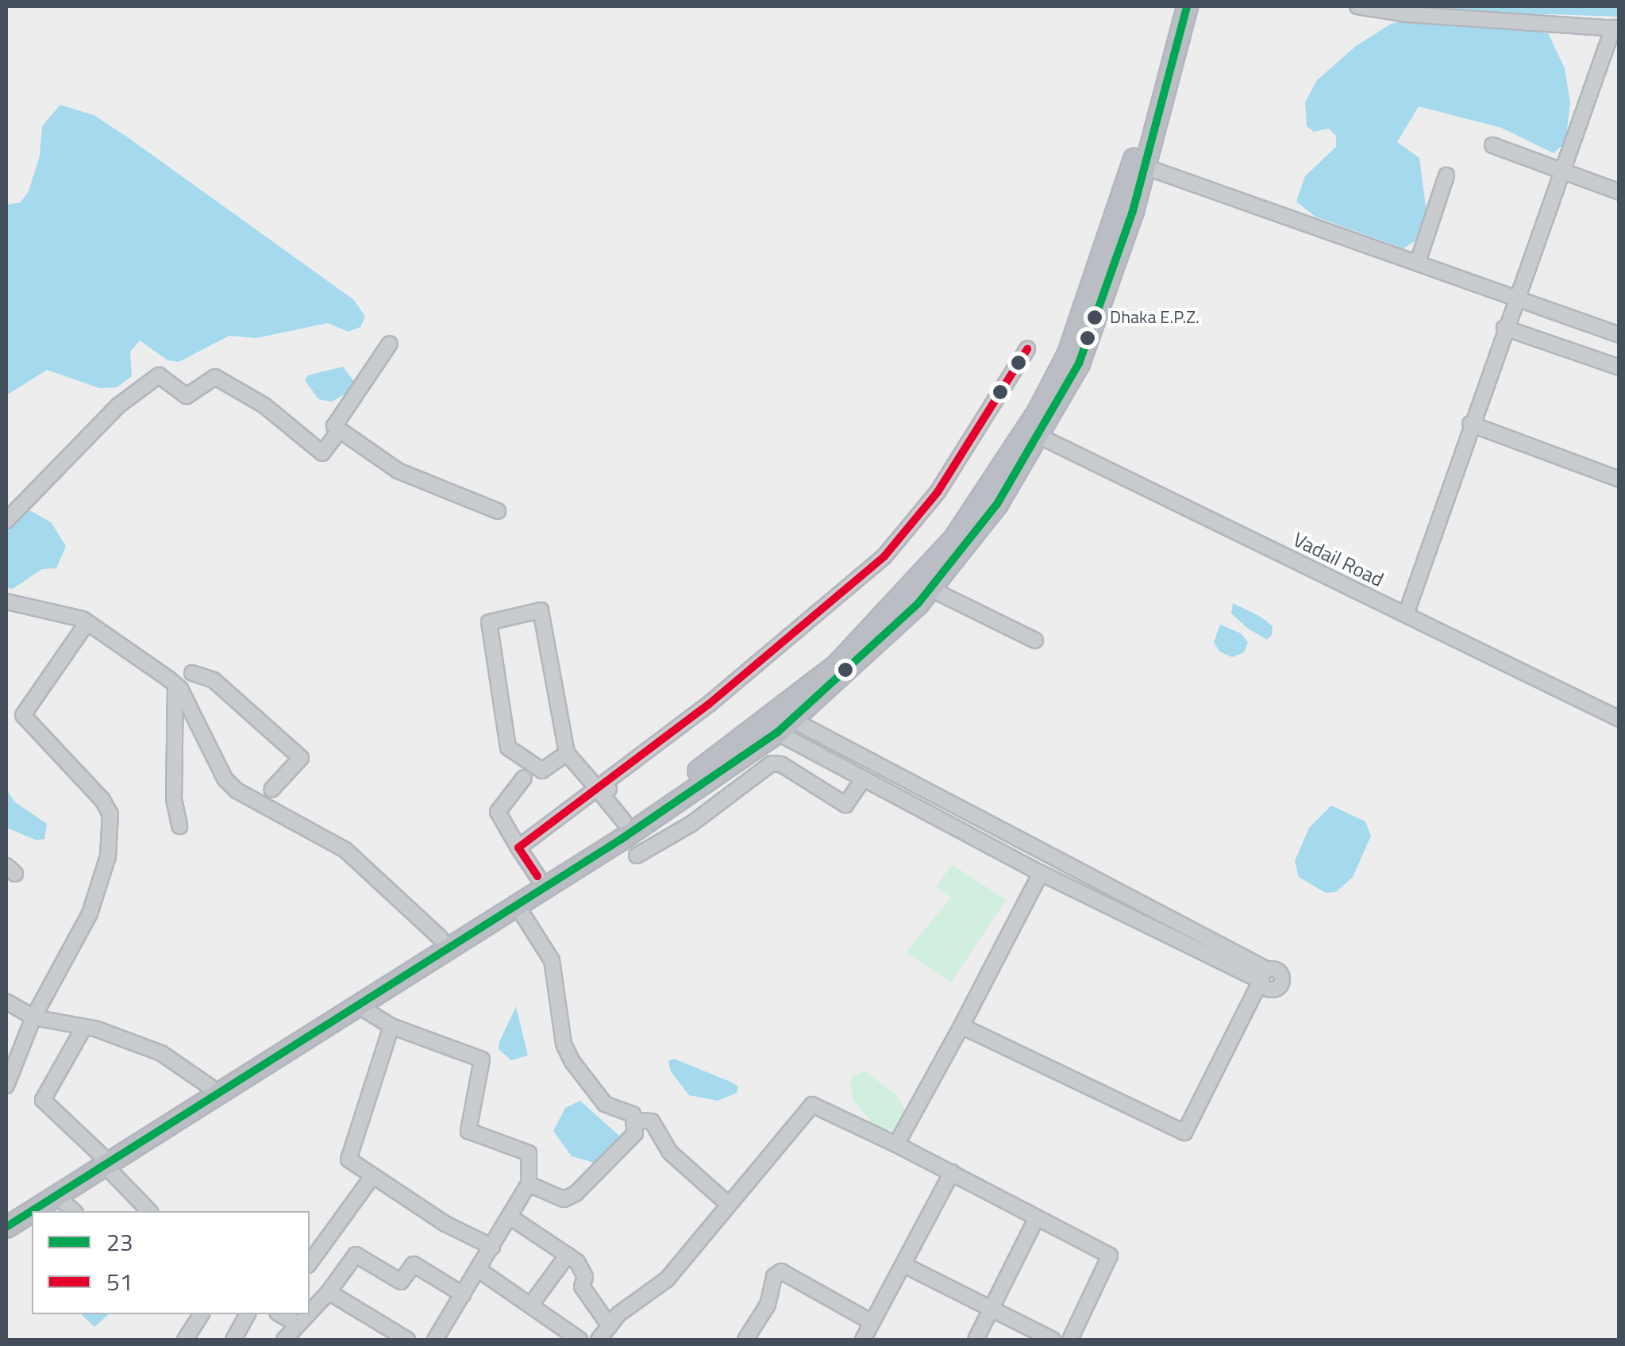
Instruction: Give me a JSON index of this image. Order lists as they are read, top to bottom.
{
  "streets": {
    "street": ["Vadail Road"]
  },
  "places": ["Dhaka E.P.Z."],
  "lines": ["transit line 23", "transit line 51"],
  "legend": ["23", "51"]
}
